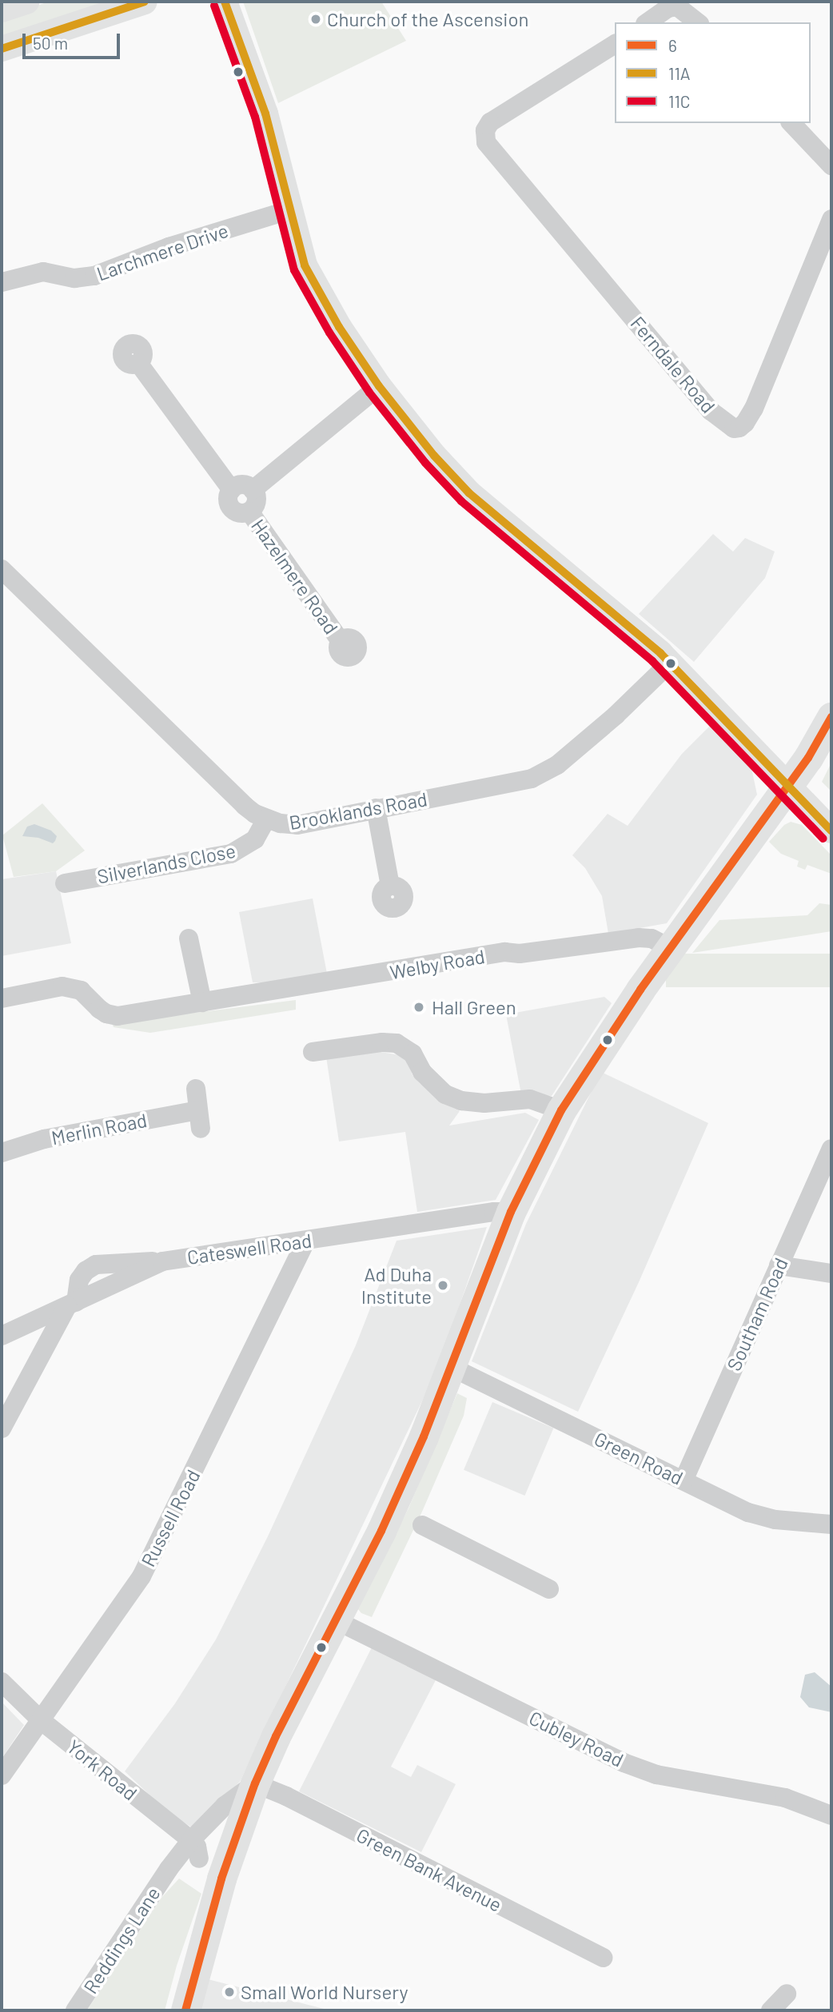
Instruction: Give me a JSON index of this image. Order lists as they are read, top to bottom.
{
  "streets": {
    "street": [
      "Larchmere Drive",
      "Ferndale Road",
      "Hazelmere Road",
      "Brooklands Road",
      "Silverlands Close",
      "Welby Road",
      "Merlin Road",
      "Cateswell Road",
      "Southam Road",
      "Green Road",
      "Russell Road",
      "Cubley Road",
      "York Road",
      "Green Bank Avenue",
      "Reddings Lane"
    ]
  },
  "crossings": [
    ["Brooklands Road", "Silverlands Close"],
    ["Cateswell Road", "Russell Road"],
    ["Southam Road", "Green Road"],
    ["Russell Road", "York Road"],
    ["York Road", "Reddings Lane"],
    ["Green Bank Avenue", "Reddings Lane"]
  ],
  "places": [
    "Church of the Ascension",
    "Hall Green",
    "Ad Duha Institute",
    "Small World Nursery"
  ],
  "lines": ["transit line 11A", "transit line 11C", "transit line 6"],
  "legend": ["6", "11A", "11C"],
  "scale_bar": "50 m"
}
